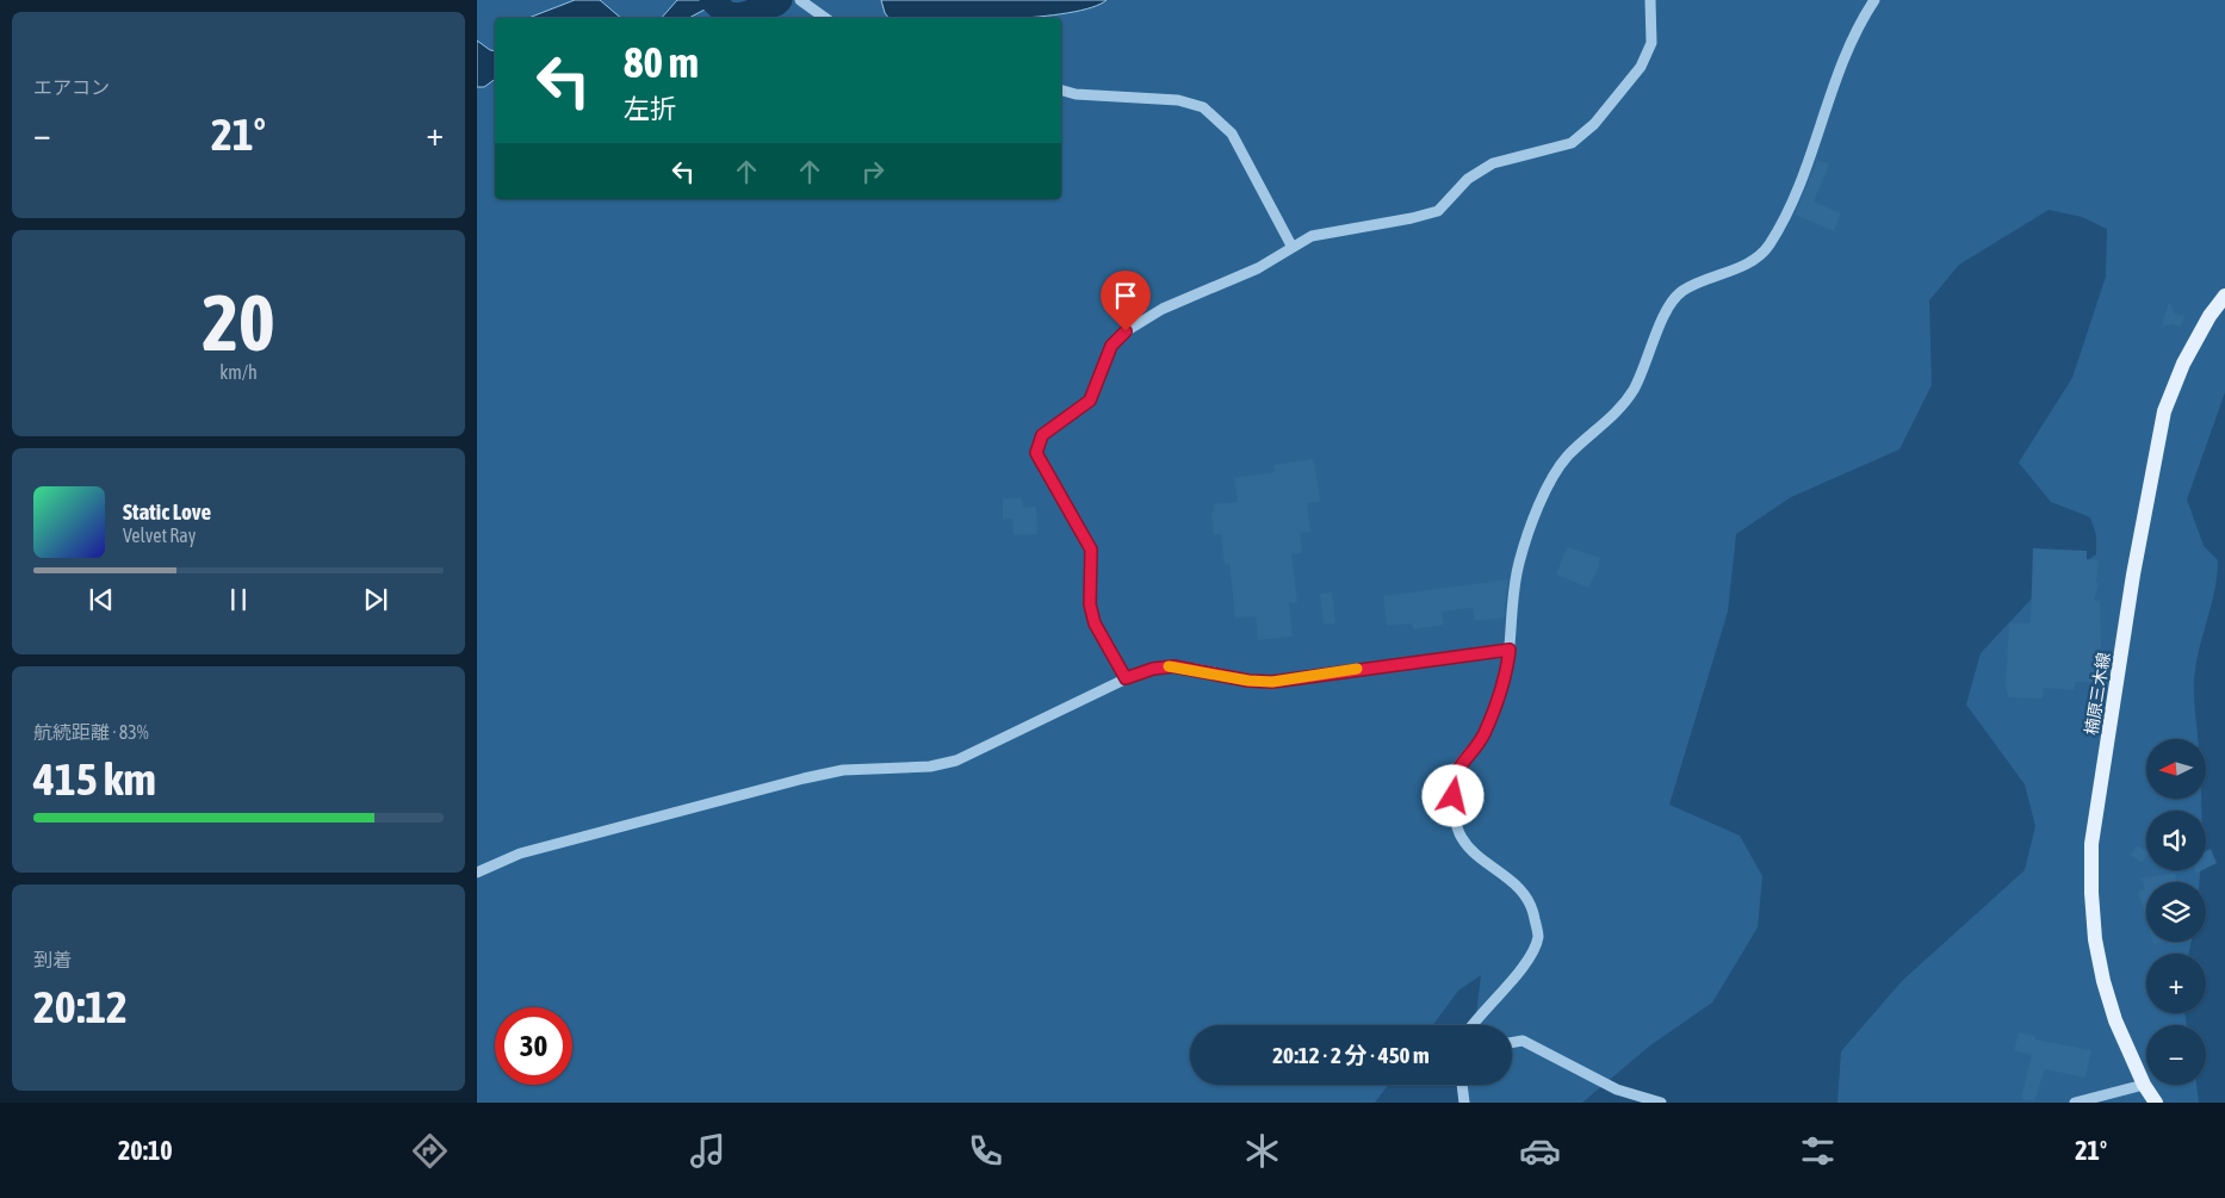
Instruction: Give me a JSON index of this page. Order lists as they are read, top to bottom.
{
  "streets": {
    "main road": ["楠原三木線"]
  },
  "north": "left",
  "page": {
    "tile": [
      "エアコン",
      ["20", "km/h"],
      ["航続距離 · 83%", "415 km"],
      ["到着", "20:12"]
    ],
    "turn": ["80 m", "左折"],
    "heat": ["−", "21°", "+"],
    "song": ["Static Love", "Velvet Ray"],
    "map_buttons": ["+", "−"],
    "limit": "30",
    "trip": "20:12 · 2 分 · 450 m",
    "tabs": ["20:10", "21°"]
  }
}
